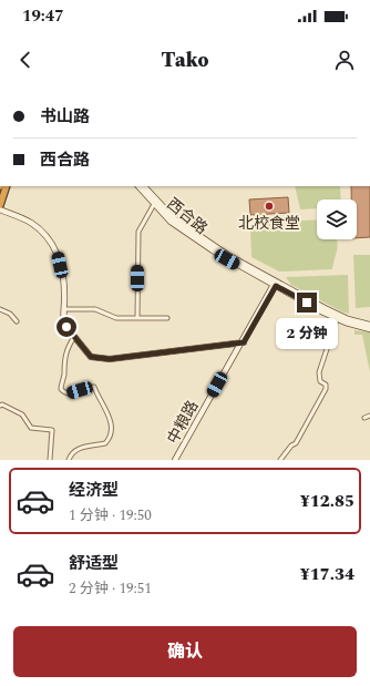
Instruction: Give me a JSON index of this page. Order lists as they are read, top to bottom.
{
  "streets": {
    "street": ["西合路", "中粮路"]
  },
  "crossings": [
    ["西合路", "中粮路"]
  ],
  "places": ["北校食堂"],
  "page": {
    "status": "19:47",
    "header": "Tako",
    "banner": ["书山路", "西合路"],
    "bubble": "2 分钟",
    "list": [
      {
        "name": "经济型",
        "note": "1 分钟 · 19:50",
        "value": "¥12.85"
      },
      {
        "name": "舒适型",
        "note": "2 分钟 · 19:51",
        "value": "¥17.34"
      }
    ],
    "buttons": "确认"
  }
}
